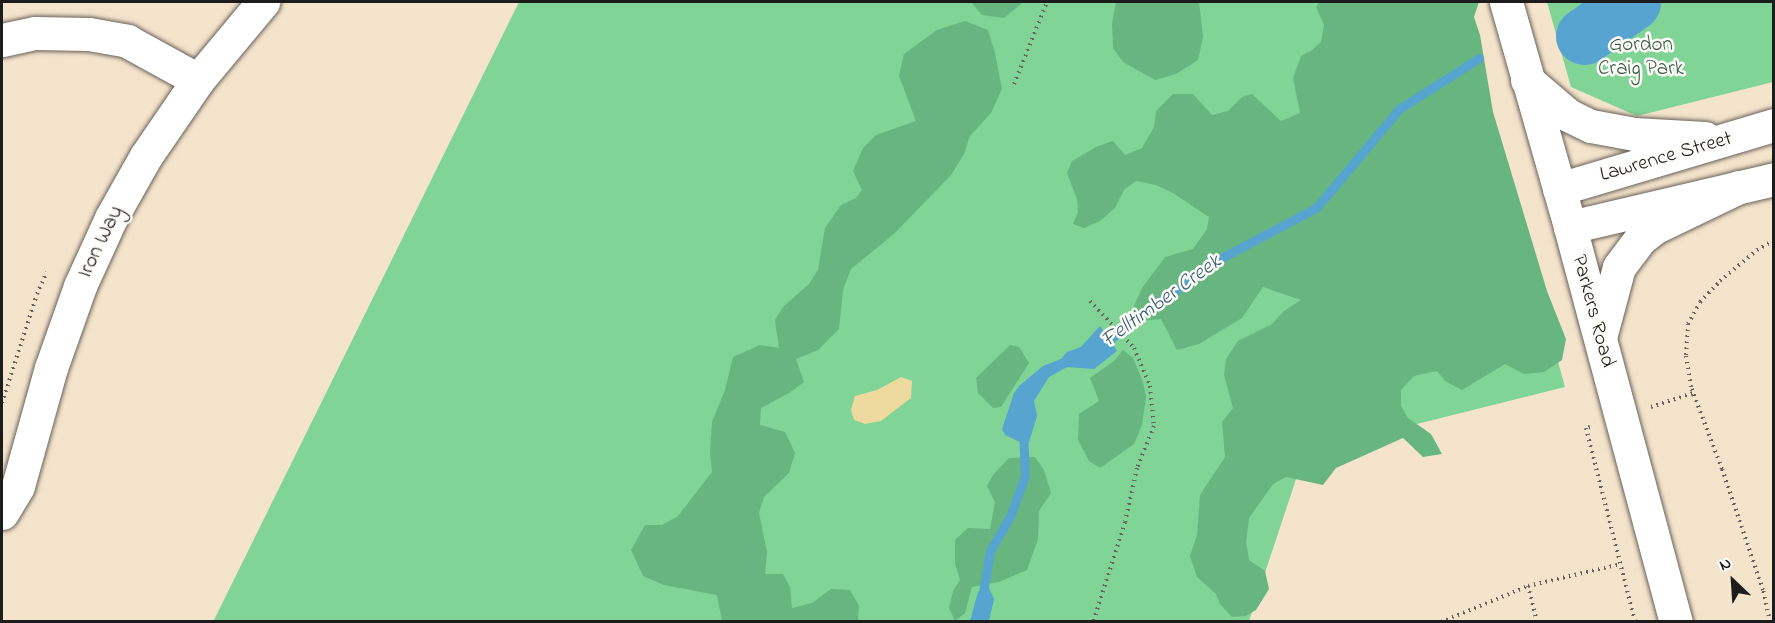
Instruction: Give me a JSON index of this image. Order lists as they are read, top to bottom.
{
  "streets": {
    "main road": ["Lawrence Street", "Iron Way", "Parkers Road"]
  },
  "crossings": [
    ["Lawrence Street", "Parkers Road"]
  ],
  "water": ["Felltimber Creek"],
  "parks": ["Gordon Craig Park"],
  "north": "top left"
}
